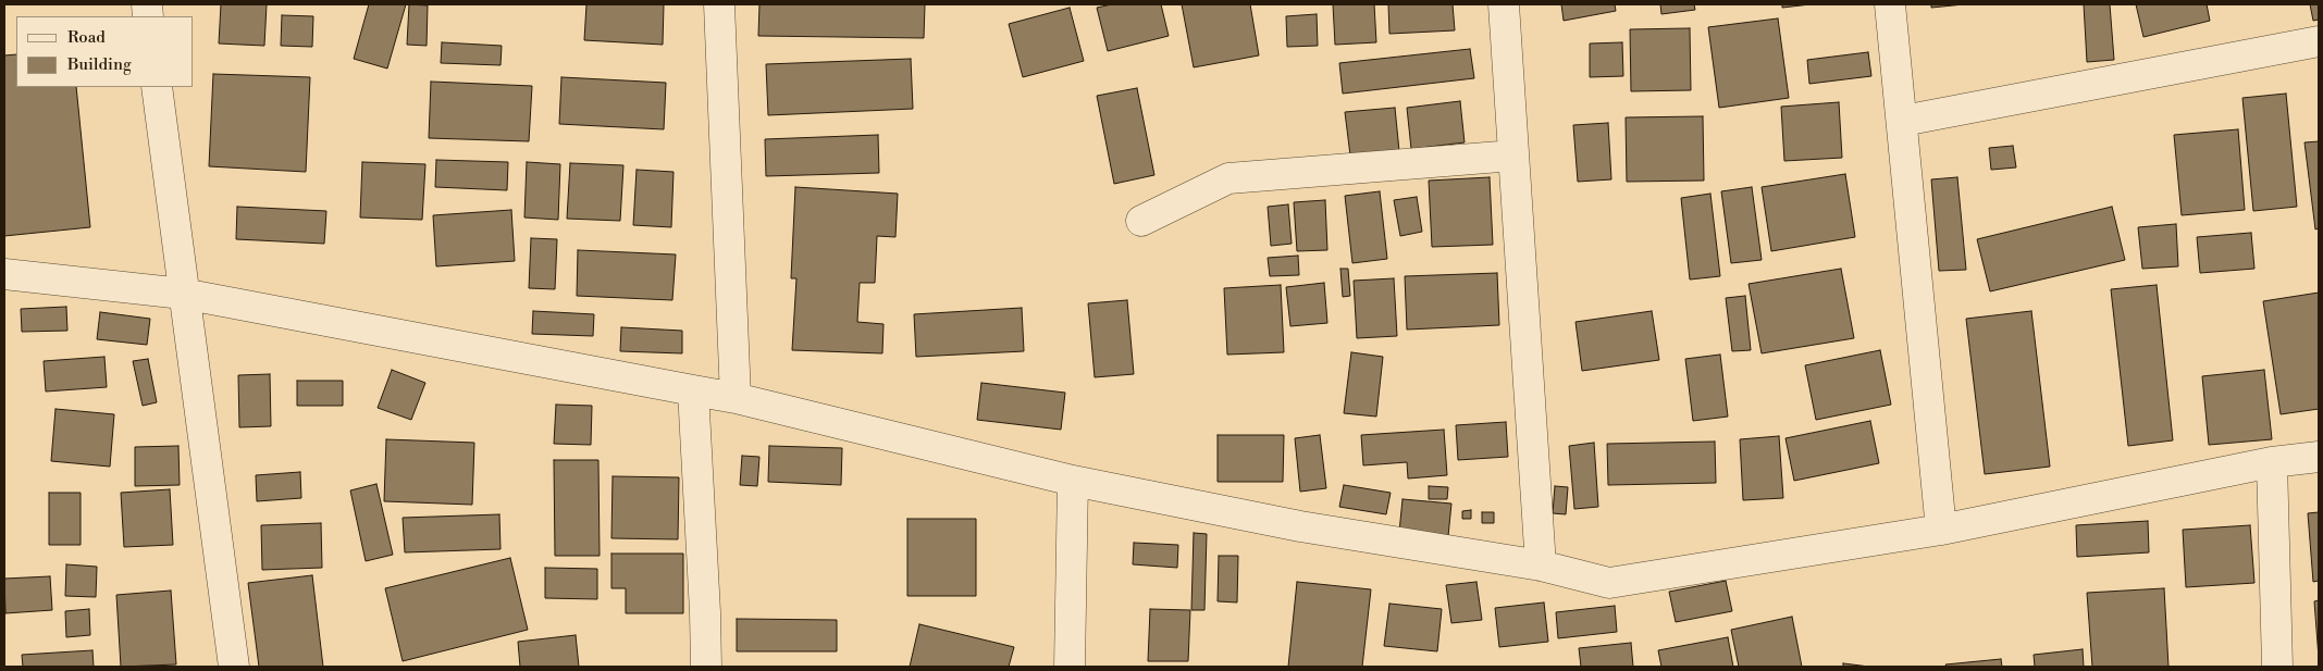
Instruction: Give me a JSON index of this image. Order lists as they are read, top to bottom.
{
  "legend": ["Road", "Building"]
}
